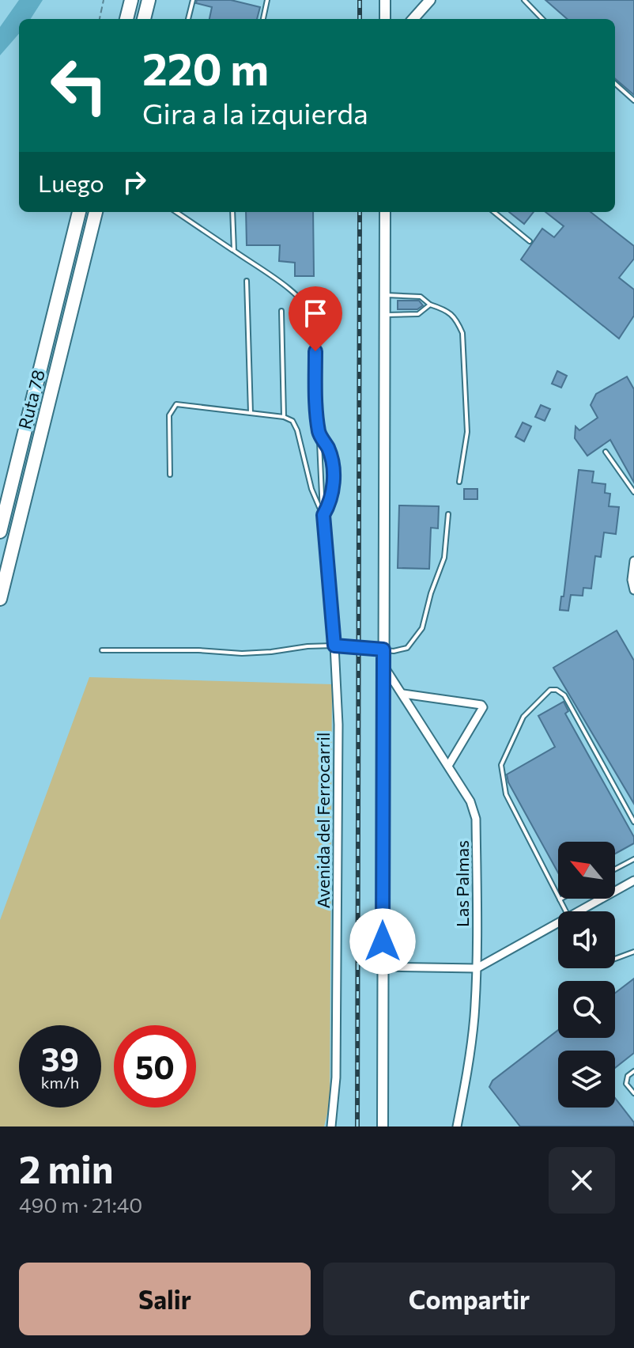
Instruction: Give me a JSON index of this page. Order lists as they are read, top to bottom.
{
  "streets": {
    "highway": ["Ruta 78"],
    "street": ["Avenida del Ferrocarril", "Las Palmas"]
  },
  "north": "top left",
  "page": {
    "turn": ["220 m", "Gira a la izquierda"],
    "then": "Luego",
    "speed": "39 km/h",
    "limit": "50",
    "heading": ["2 min", "490 m · 21:40"],
    "buttons": ["Salir", "Compartir"]
  }
}
